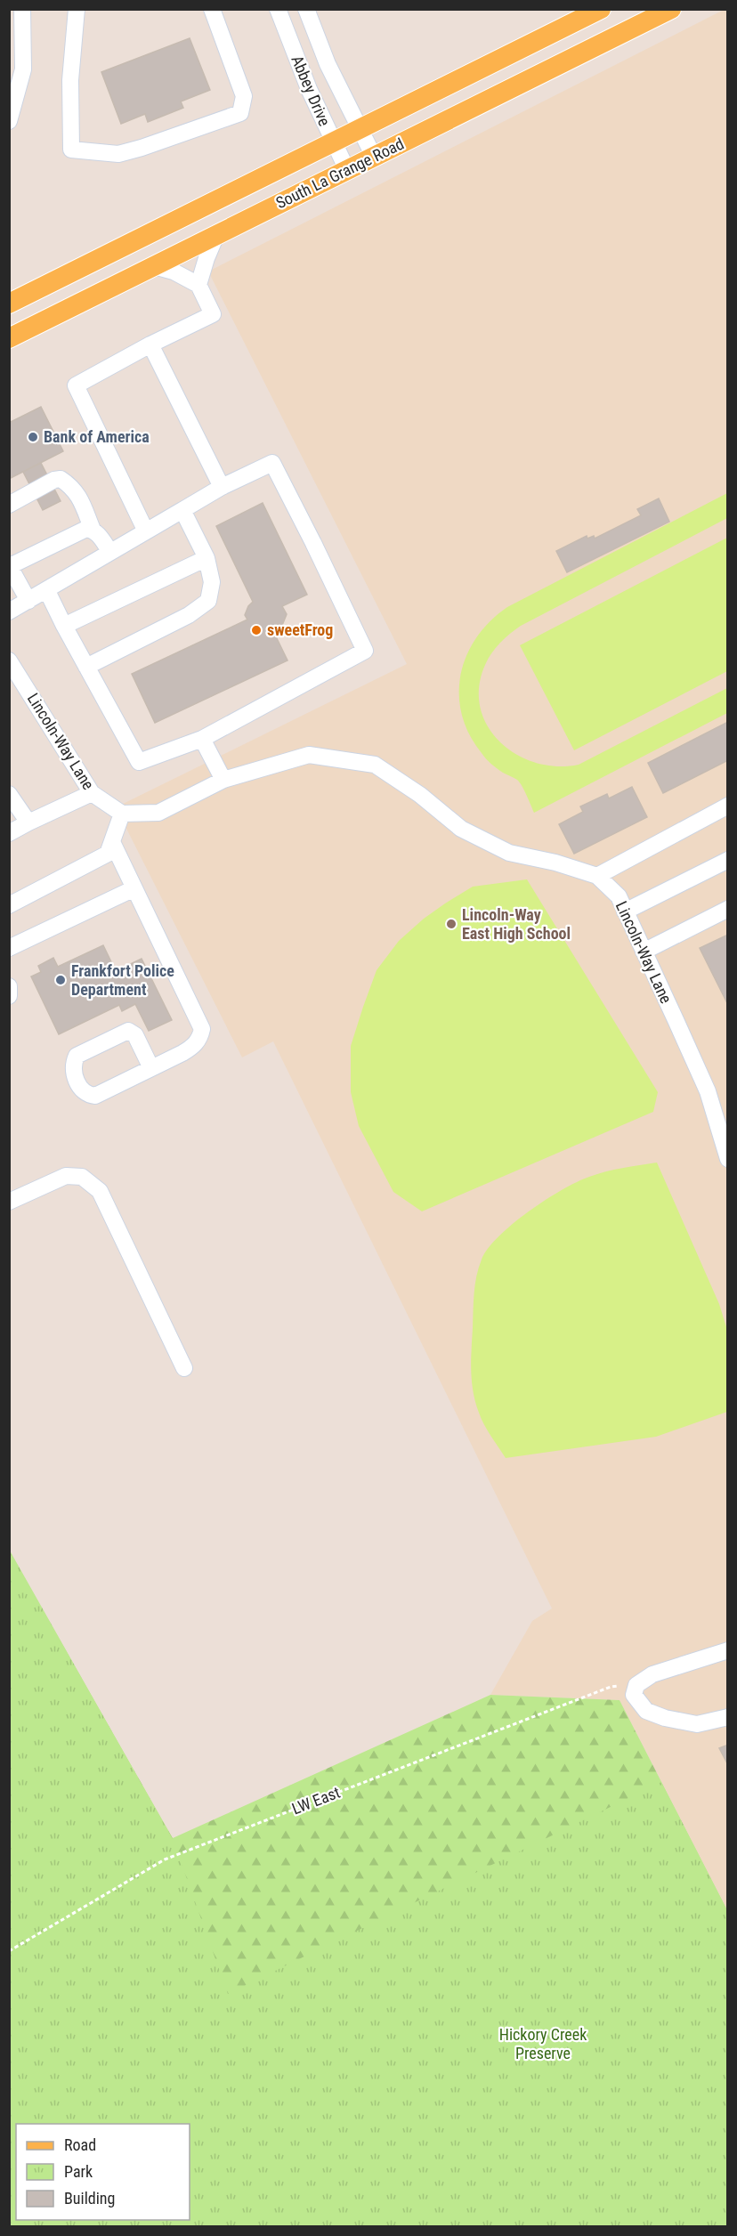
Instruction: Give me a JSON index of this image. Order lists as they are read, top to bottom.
{
  "streets": {
    "main road": ["South La Grange Road"],
    "street": ["Abbey Drive", "Lincoln-Way Lane"],
    "path": ["LW East"]
  },
  "crossings": [
    ["Abbey Drive", "South La Grange Road"]
  ],
  "parks": ["Hickory Creek Preserve"],
  "places": [
    "Bank of America",
    "sweetFrog",
    "Lincoln-Way East High School",
    "Frankfort Police Department"
  ],
  "legend": ["Road", "Park", "Building"]
}
